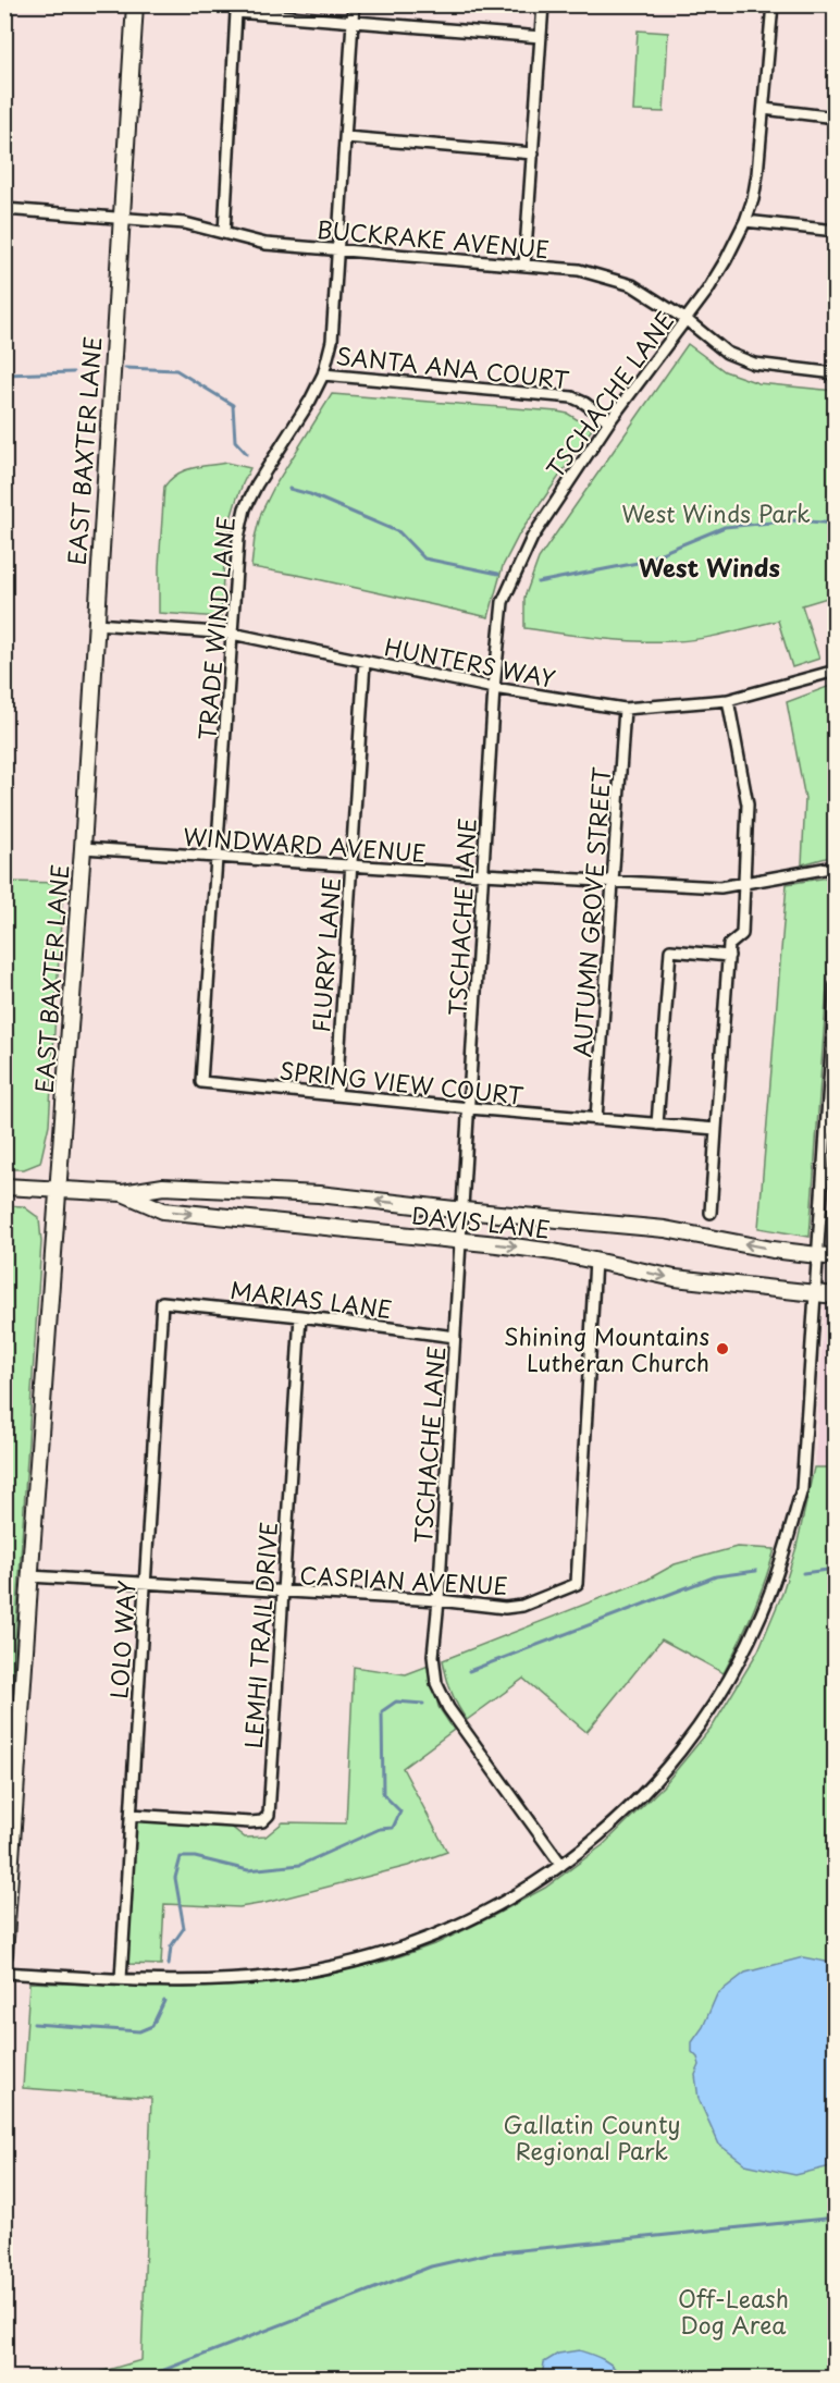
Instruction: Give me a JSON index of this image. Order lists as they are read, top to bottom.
{
  "streets": {
    "main road": ["EAST BAXTER LANE", "DAVIS LANE"],
    "street": [
      "BUCKRAKE AVENUE",
      "SANTA ANA COURT",
      "TSCHACHE LANE",
      "TRADE WIND LANE",
      "HUNTERS WAY",
      "WINDWARD AVENUE",
      "AUTUMN GROVE STREET",
      "FLURRY LANE",
      "SPRING VIEW COURT",
      "MARIAS LANE",
      "CASPIAN AVENUE",
      "LEMHI TRAIL DRIVE",
      "LOLO WAY"
    ]
  },
  "crossings": [
    ["BUCKRAKE AVENUE", "TSCHACHE LANE"],
    ["BUCKRAKE AVENUE", "EAST BAXTER LANE"],
    ["BUCKRAKE AVENUE", "TRADE WIND LANE"],
    ["SANTA ANA COURT", "TSCHACHE LANE"],
    ["SANTA ANA COURT", "TRADE WIND LANE"],
    ["TSCHACHE LANE", "HUNTERS WAY"],
    ["TSCHACHE LANE", "WINDWARD AVENUE"],
    ["TSCHACHE LANE", "SPRING VIEW COURT"],
    ["TSCHACHE LANE", "DAVIS LANE"],
    ["TSCHACHE LANE", "MARIAS LANE"],
    ["TSCHACHE LANE", "CASPIAN AVENUE"],
    ["EAST BAXTER LANE", "HUNTERS WAY"],
    ["EAST BAXTER LANE", "WINDWARD AVENUE"],
    ["EAST BAXTER LANE", "DAVIS LANE"],
    ["EAST BAXTER LANE", "CASPIAN AVENUE"],
    ["TRADE WIND LANE", "HUNTERS WAY"],
    ["TRADE WIND LANE", "WINDWARD AVENUE"],
    ["TRADE WIND LANE", "SPRING VIEW COURT"],
    ["HUNTERS WAY", "AUTUMN GROVE STREET"],
    ["HUNTERS WAY", "FLURRY LANE"],
    ["WINDWARD AVENUE", "AUTUMN GROVE STREET"],
    ["WINDWARD AVENUE", "FLURRY LANE"],
    ["AUTUMN GROVE STREET", "SPRING VIEW COURT"],
    ["FLURRY LANE", "SPRING VIEW COURT"],
    ["DAVIS LANE", "CASPIAN AVENUE"],
    ["MARIAS LANE", "LEMHI TRAIL DRIVE"],
    ["MARIAS LANE", "LOLO WAY"],
    ["CASPIAN AVENUE", "LEMHI TRAIL DRIVE"],
    ["CASPIAN AVENUE", "LOLO WAY"],
    ["LEMHI TRAIL DRIVE", "LOLO WAY"]
  ],
  "districts": ["West Winds"],
  "parks": ["West Winds Park", "Gallatin County Regional Park", "Off-Leash Dog Area"],
  "places": ["Shining Mountains Lutheran Church"]
}
